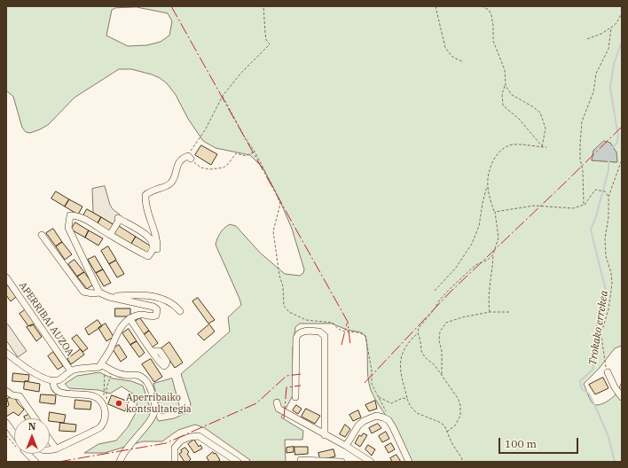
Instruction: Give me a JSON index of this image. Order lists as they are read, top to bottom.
{
  "streets": {
    "street": ["APERRIBAI AUZOA"]
  },
  "water": ["Trokako errekea"],
  "places": ["Aperribaiko kontsultategia"],
  "scale_bar": "100 m",
  "north": "top"
}
